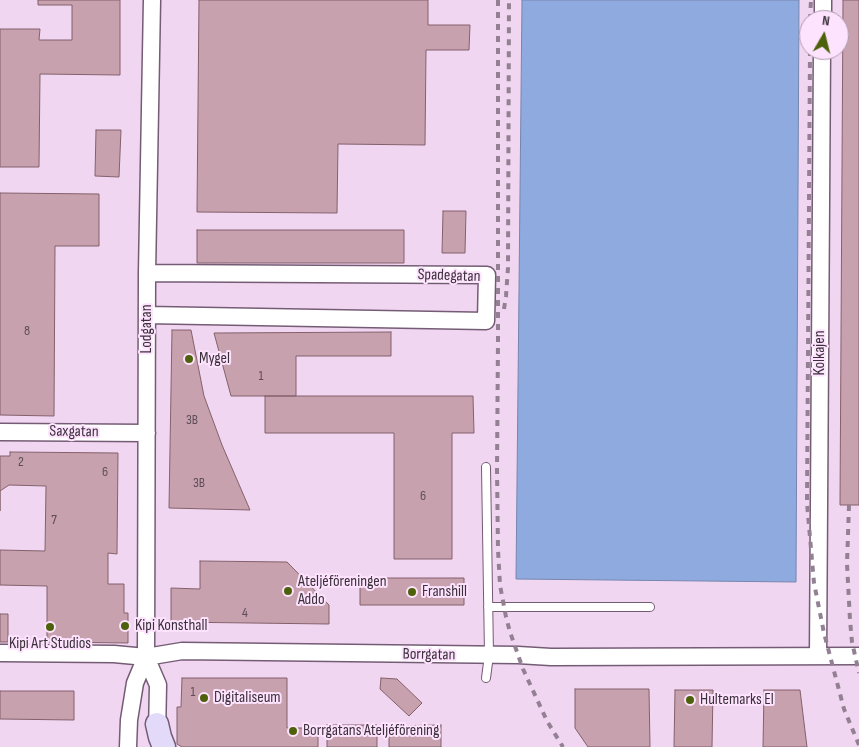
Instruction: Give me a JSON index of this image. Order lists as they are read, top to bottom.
{
  "streets": {
    "street": [
      "Spadegatan",
      "Lodgatan",
      "Kolkajen",
      "Saxgatan",
      "Borrgatan"
    ]
  },
  "crossings": [
    ["Spadegatan", "Lodgatan"],
    ["Lodgatan", "Saxgatan"],
    ["Lodgatan", "Borrgatan"],
    ["Kolkajen", "Borrgatan"]
  ],
  "places": [
    "Mygel",
    "Ateljéföreningen Addo",
    "Franshill",
    "Kipi Konsthall",
    "Kipi Art Studios",
    "Digitaliseum",
    "Hultemarks El",
    "Borrgatans Ateljéförening"
  ],
  "house_numbers": [
    "8",
    "1",
    "3B",
    "2",
    "6",
    "3B",
    "6",
    "7",
    "4",
    "1"
  ],
  "north": "top"
}
